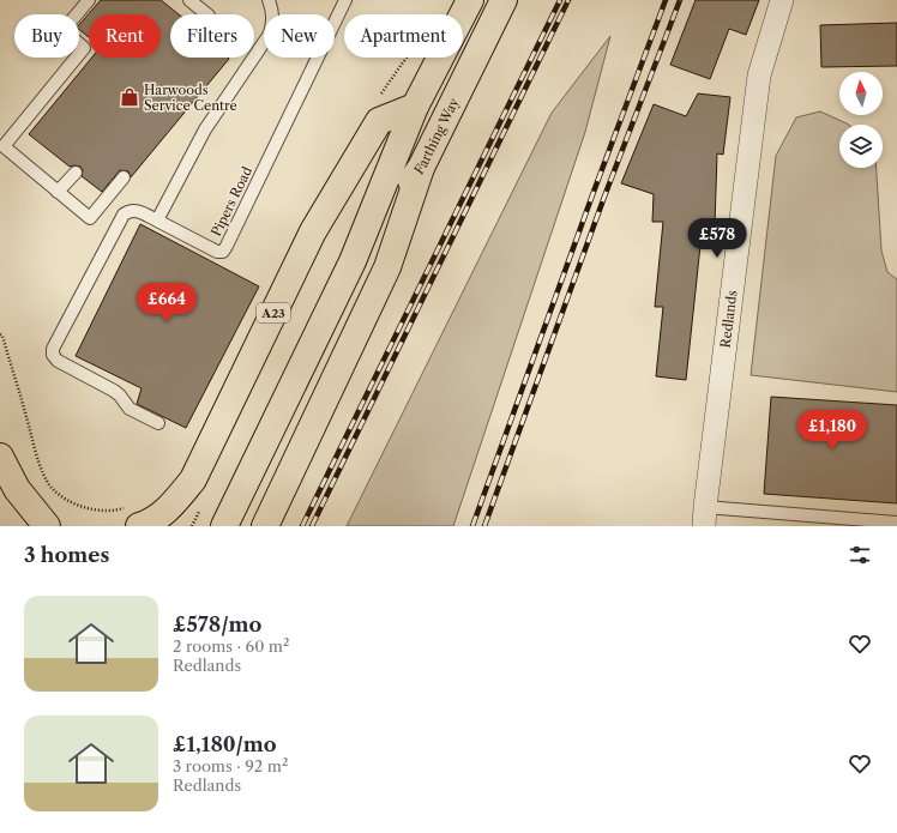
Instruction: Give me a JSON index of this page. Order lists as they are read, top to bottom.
{
  "streets": {
    "main road": ["Farthing Way", "A23"],
    "street": ["Redlands"],
    "lane": ["Pipers Road"]
  },
  "crossings": [
    ["Farthing Way", "A23"]
  ],
  "places": {
    "shop": ["Harwoods Service Centre"]
  },
  "north": "top",
  "page": {
    "chip": [
      "Buy",
      "Rent",
      "Filters",
      "New",
      "Apartment"
    ],
    "price": ["£578", "£664", "£1,180"],
    "heading": "3 homes",
    "list": [
      {
        "name": "£578/mo",
        "note": "2 rooms · 60 m² · Redlands"
      },
      {
        "name": "£1,180/mo",
        "note": "3 rooms · 92 m² · Redlands"
      }
    ]
  }
}
